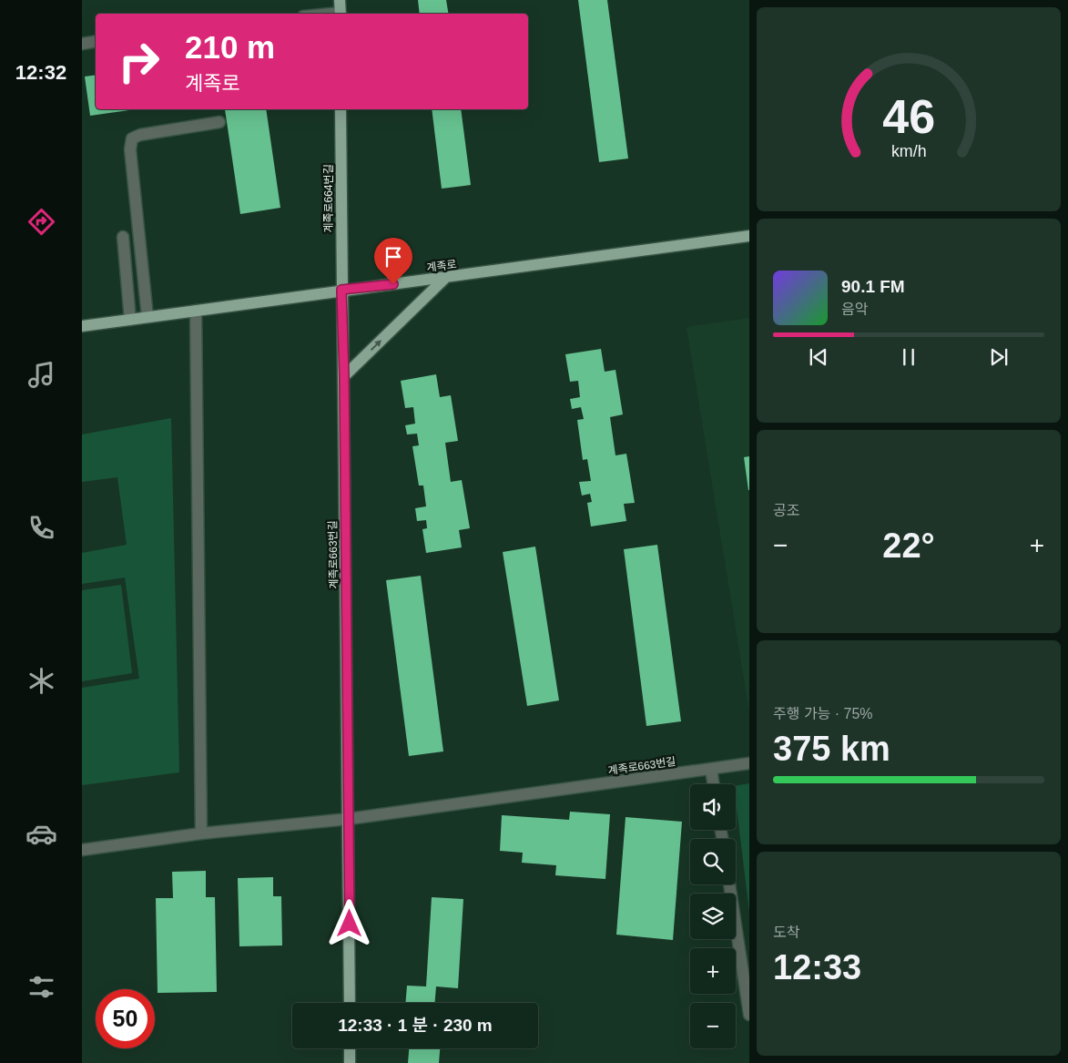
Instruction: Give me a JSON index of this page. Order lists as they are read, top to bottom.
{
  "streets": {
    "main road": ["계족로664번길", "계족로", "계족로663번길"]
  },
  "crossings": [
    ["계족로664번길", "계족로"],
    ["계족로664번길", "계족로663번길"],
    ["계족로", "계족로663번길"]
  ],
  "page": {
    "tabs": "12:32",
    "turn": ["210 m", "계족로"],
    "song": ["90.1 FM", "음악"],
    "tile": [
      "공조",
      ["주행 가능 · 75%", "375 km"],
      ["도착", "12:33"]
    ],
    "heat": ["−", "22°", "+"],
    "map_buttons": ["+", "−"],
    "limit": "50",
    "trip": "12:33 · 1 분 · 230 m",
    "gauge": ["46", "km/h"]
  }
}
